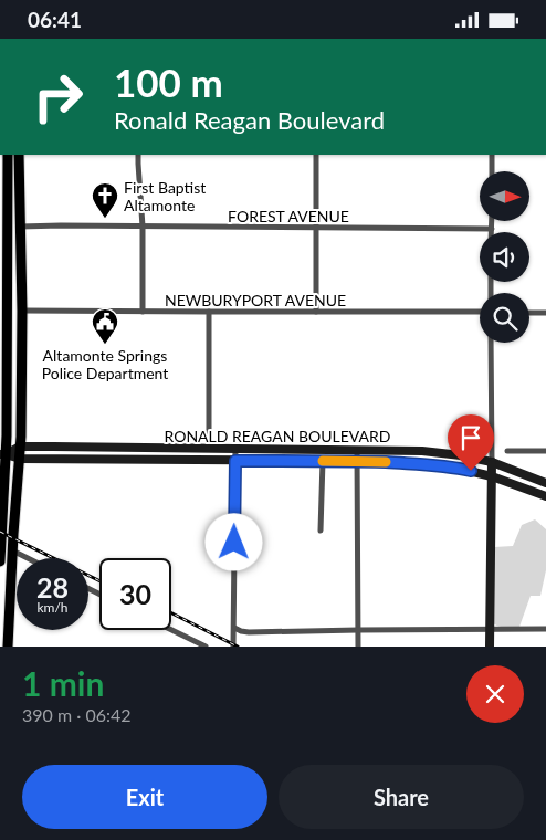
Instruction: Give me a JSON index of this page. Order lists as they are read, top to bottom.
{
  "streets": {
    "main road": ["RONALD REAGAN BOULEVARD"],
    "street": ["FOREST AVENUE", "NEWBURYPORT AVENUE"]
  },
  "places": {
    "church": ["First Baptist Altamonte"],
    "public building": ["Altamonte Springs Police Department"]
  },
  "north": "right",
  "page": {
    "status": "06:41",
    "turn": ["100 m", "Ronald Reagan Boulevard"],
    "speed": "28 km/h",
    "limit": "30",
    "heading": ["1 min", "390 m · 06:42"],
    "buttons": ["Exit", "Share"]
  }
}
